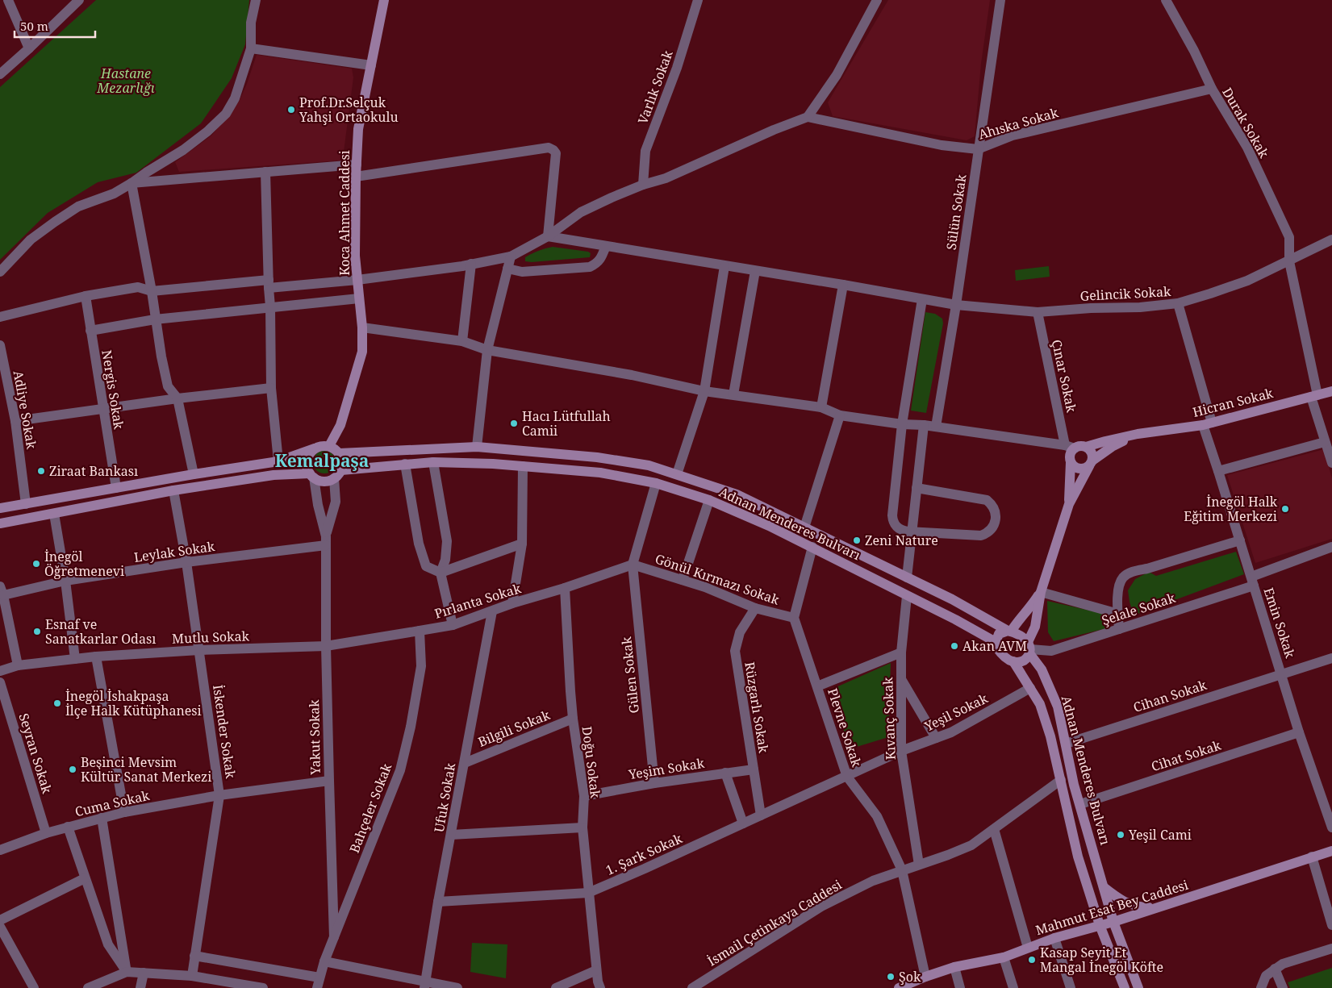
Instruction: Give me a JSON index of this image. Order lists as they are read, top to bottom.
{
  "streets": {
    "main road": [
      "Koca Ahmet Caddesi",
      "Hicran Sokak",
      "Adnan Menderes Bulvarı",
      "Mahmut Esat Bey Caddesi"
    ],
    "street": [
      "Varlık Sokak",
      "Durak Sokak",
      "Ahıska Sokak",
      "Sülün Sokak",
      "Gelincik Sokak",
      "Çınar Sokak",
      "Nergis Sokak",
      "Adliye Sokak",
      "Leylak Sokak",
      "Gönül Kırmazı Sokak",
      "Pırlanta Sokak",
      "Şelale Sokak",
      "Emin Sokak",
      "Mutlu Sokak",
      "Gülen Sokak",
      "Cihan Sokak",
      "Rüzgarlı Sokak",
      "Yeşil Sokak",
      "Kıvanç Sokak",
      "Plevne Sokak",
      "Bilgili Sokak",
      "İskender Sokak",
      "Yakut Sokak",
      "Seyran Sokak",
      "Cihat Sokak",
      "Doğu Sokak",
      "Yeşim Sokak",
      "Ufuk Sokak",
      "Cuma Sokak",
      "Bahçeler Sokak",
      "1. Şark Sokak",
      "İsmail Çetinkaya Caddesi"
    ]
  },
  "crossings": [
    ["Durak Sokak", "Ahıska Sokak"],
    ["Durak Sokak", "Gelincik Sokak"],
    ["Durak Sokak", "Hicran Sokak"],
    ["Ahıska Sokak", "Sülün Sokak"],
    ["Sülün Sokak", "Gelincik Sokak"],
    ["Koca Ahmet Caddesi", "Adnan Menderes Bulvarı"],
    ["Gelincik Sokak", "Çınar Sokak"],
    ["Gelincik Sokak", "Emin Sokak"],
    ["Hicran Sokak", "Emin Sokak"],
    ["Adnan Menderes Bulvarı", "Şelale Sokak"],
    ["Adnan Menderes Bulvarı", "Cihan Sokak"],
    ["Adnan Menderes Bulvarı", "Yeşil Sokak"],
    ["Adnan Menderes Bulvarı", "Kıvanç Sokak"],
    ["Adnan Menderes Bulvarı", "Cihat Sokak"],
    ["Adnan Menderes Bulvarı", "Mahmut Esat Bey Caddesi"],
    ["Adnan Menderes Bulvarı", "İsmail Çetinkaya Caddesi"],
    ["Leylak Sokak", "İskender Sokak"],
    ["Leylak Sokak", "Yakut Sokak"],
    ["Gönül Kırmazı Sokak", "Pırlanta Sokak"],
    ["Gönül Kırmazı Sokak", "Gülen Sokak"],
    ["Gönül Kırmazı Sokak", "Rüzgarlı Sokak"],
    ["Gönül Kırmazı Sokak", "Plevne Sokak"],
    ["Pırlanta Sokak", "Mutlu Sokak"],
    ["Pırlanta Sokak", "Gülen Sokak"],
    ["Pırlanta Sokak", "Yakut Sokak"],
    ["Pırlanta Sokak", "Doğu Sokak"],
    ["Pırlanta Sokak", "Ufuk Sokak"],
    ["Pırlanta Sokak", "Bahçeler Sokak"],
    ["Şelale Sokak", "Emin Sokak"],
    ["Emin Sokak", "Cihan Sokak"],
    ["Emin Sokak", "Cihat Sokak"],
    ["Mutlu Sokak", "İskender Sokak"],
    ["Mutlu Sokak", "Yakut Sokak"],
    ["Gülen Sokak", "Yeşim Sokak"],
    ["Rüzgarlı Sokak", "Yeşim Sokak"],
    ["Rüzgarlı Sokak", "1. Şark Sokak"],
    ["Yeşil Sokak", "Kıvanç Sokak"],
    ["Yeşil Sokak", "Plevne Sokak"],
    ["Yeşil Sokak", "1. Şark Sokak"],
    ["Kıvanç Sokak", "İsmail Çetinkaya Caddesi"],
    ["Plevne Sokak", "1. Şark Sokak"],
    ["Plevne Sokak", "Mahmut Esat Bey Caddesi"],
    ["Plevne Sokak", "İsmail Çetinkaya Caddesi"],
    ["Bilgili Sokak", "Doğu Sokak"],
    ["Bilgili Sokak", "Ufuk Sokak"],
    ["İskender Sokak", "Cuma Sokak"],
    ["Yakut Sokak", "Cuma Sokak"],
    ["Yakut Sokak", "Bahçeler Sokak"],
    ["Seyran Sokak", "Cuma Sokak"],
    ["Doğu Sokak", "Yeşim Sokak"],
    ["Doğu Sokak", "1. Şark Sokak"],
    ["Ufuk Sokak", "1. Şark Sokak"]
  ],
  "districts": ["Kemalpaşa"],
  "parks": ["Hastane Mezarlığı"],
  "places": [
    "Prof.Dr.Selçuk Yahşi Ortaokulu",
    "Hacı Lütfullah Camii",
    "Ziraat Bankası",
    "İnegöl Halk Eğitim Merkezi",
    "Zeni Nature",
    "İnegöl Öğretmenevi",
    "Esnaf ve Sanatkarlar Odası",
    "Akan AVM",
    "İnegöl İshakpaşa İlçe Halk Kütüphanesi",
    "Beşinci Mevsim Kültür Sanat Merkezi",
    "Yeşil Cami",
    "Kasap Seyit Et Mangal İnegöl Köfte",
    "Şok"
  ],
  "scale_bar": "50 m"
}
